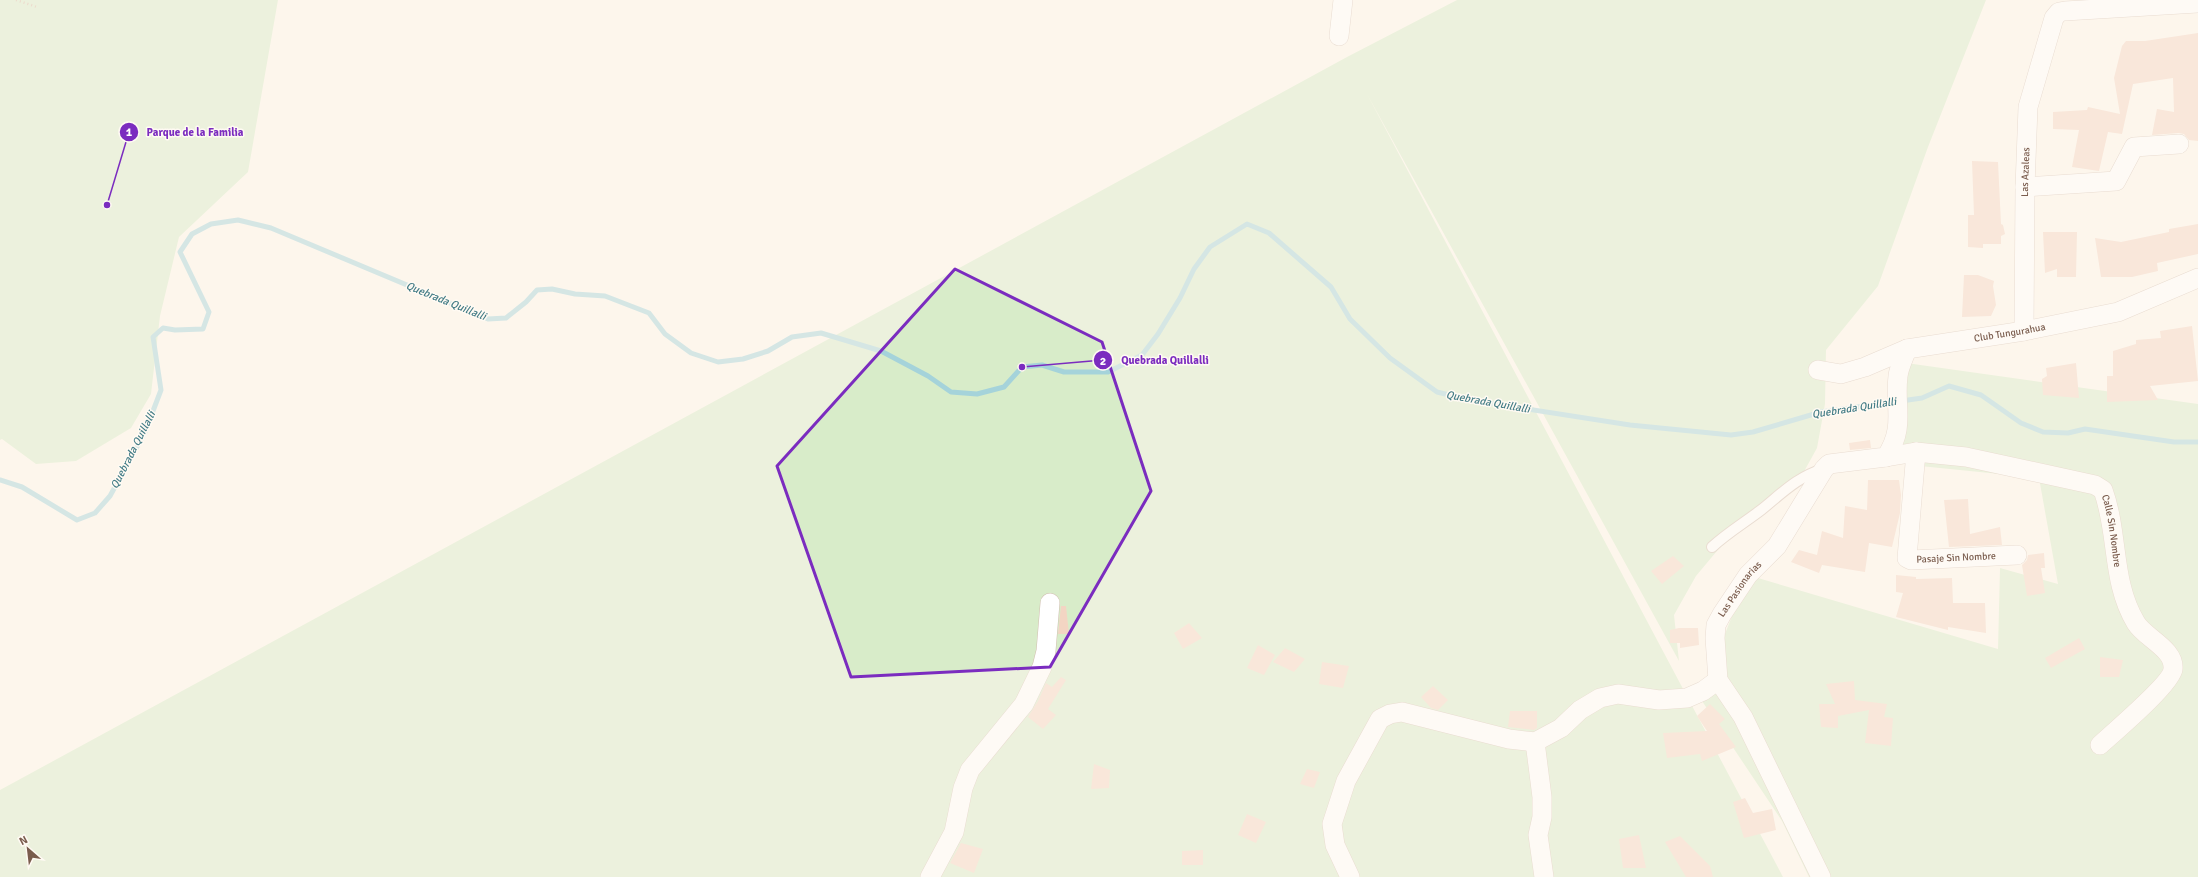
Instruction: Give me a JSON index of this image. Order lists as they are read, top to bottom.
{
  "streets": {
    "street": [
      "Las Azaleas",
      "Club Tungurahua",
      "Calle Sin Nombre",
      "Pasaje Sin Nombre",
      "Las Pasionarias"
    ]
  },
  "crossings": [
    ["Las Azaleas", "Club Tungurahua"],
    ["Calle Sin Nombre", "Pasaje Sin Nombre"]
  ],
  "water": ["Quebrada Quillalli"],
  "places": ["Parque de la Familia", "Quebrada Quillalli"],
  "north": "top left"
}
